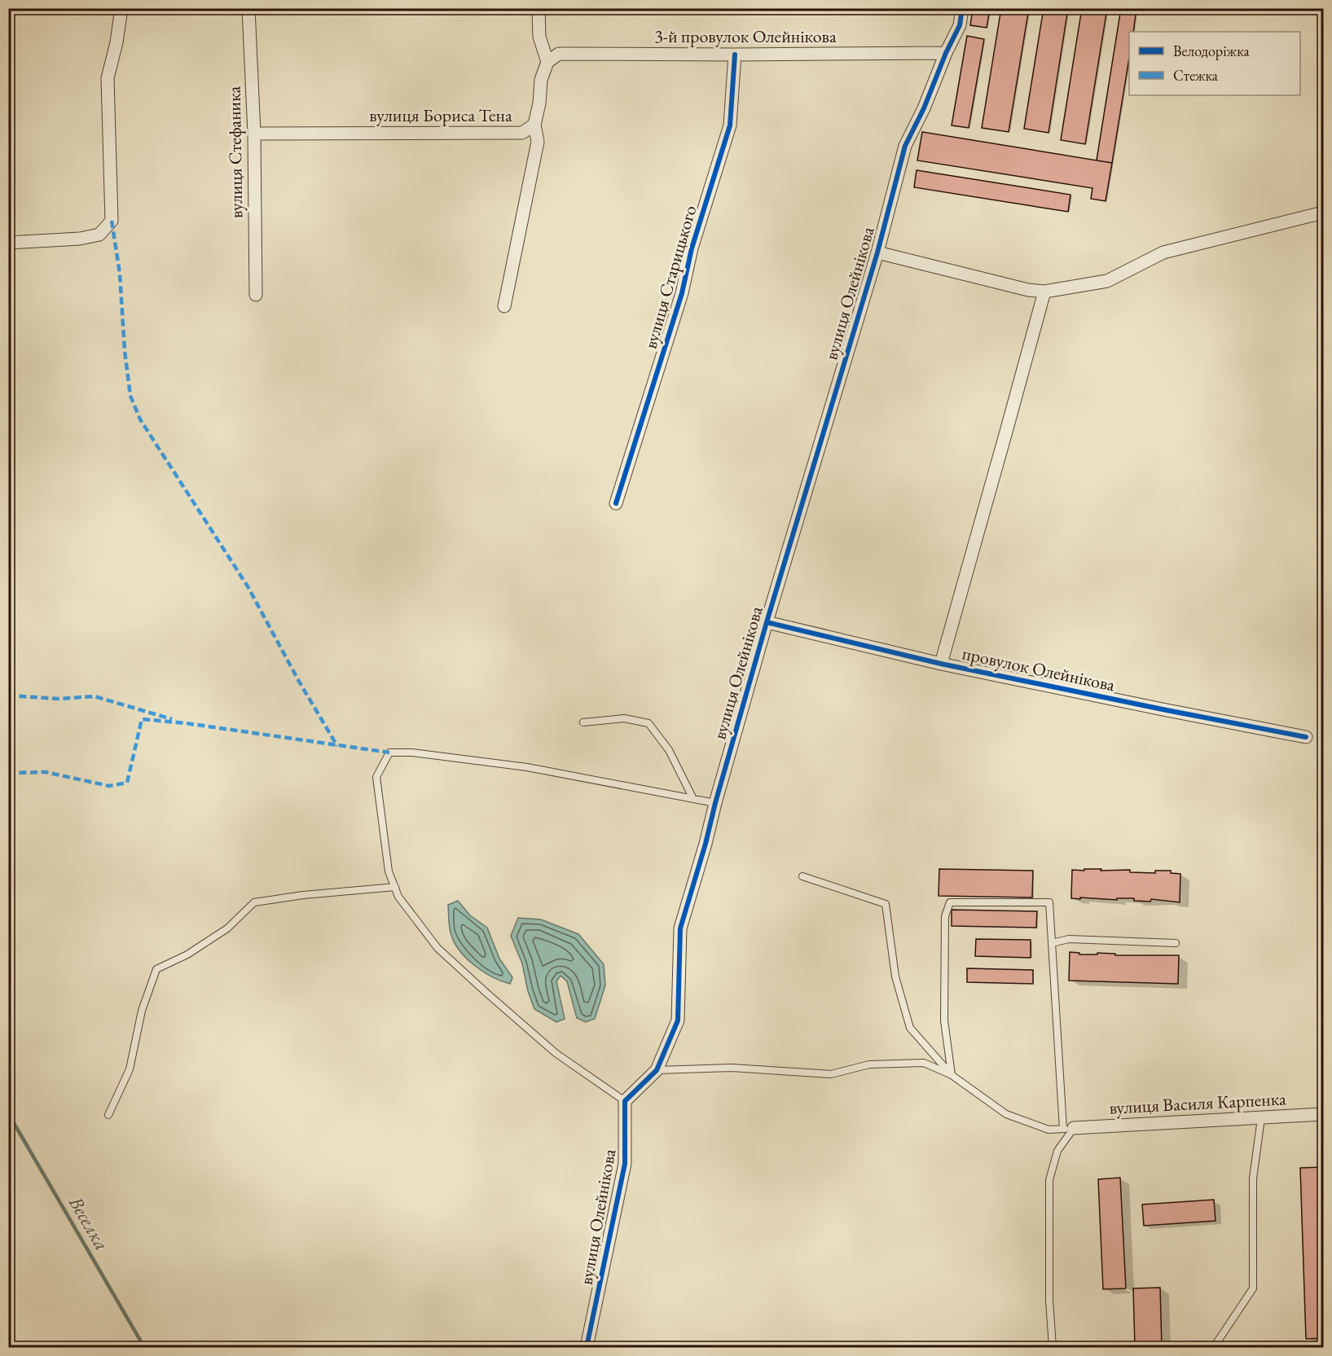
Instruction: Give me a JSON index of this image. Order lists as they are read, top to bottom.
{
  "streets": {
    "street": [
      "3-й провулок Олейнікова",
      "вулиця Бориса Тена",
      "вулиця Стефаника",
      "вулиця Старицького",
      "вулиця Олейнікова",
      "провулок Олейнікова",
      "вулиця Василя Карпенка"
    ]
  },
  "crossings": [
    ["3-й провулок Олейнікова", "вулиця Бориса Тена"],
    ["3-й провулок Олейнікова", "вулиця Старицького"],
    ["3-й провулок Олейнікова", "вулиця Олейнікова"],
    ["вулиця Бориса Тена", "вулиця Стефаника"],
    ["вулиця Олейнікова", "провулок Олейнікова"]
  ],
  "water": ["Веселка"],
  "legend": ["Велодоріжка", "Стежка"]
}
